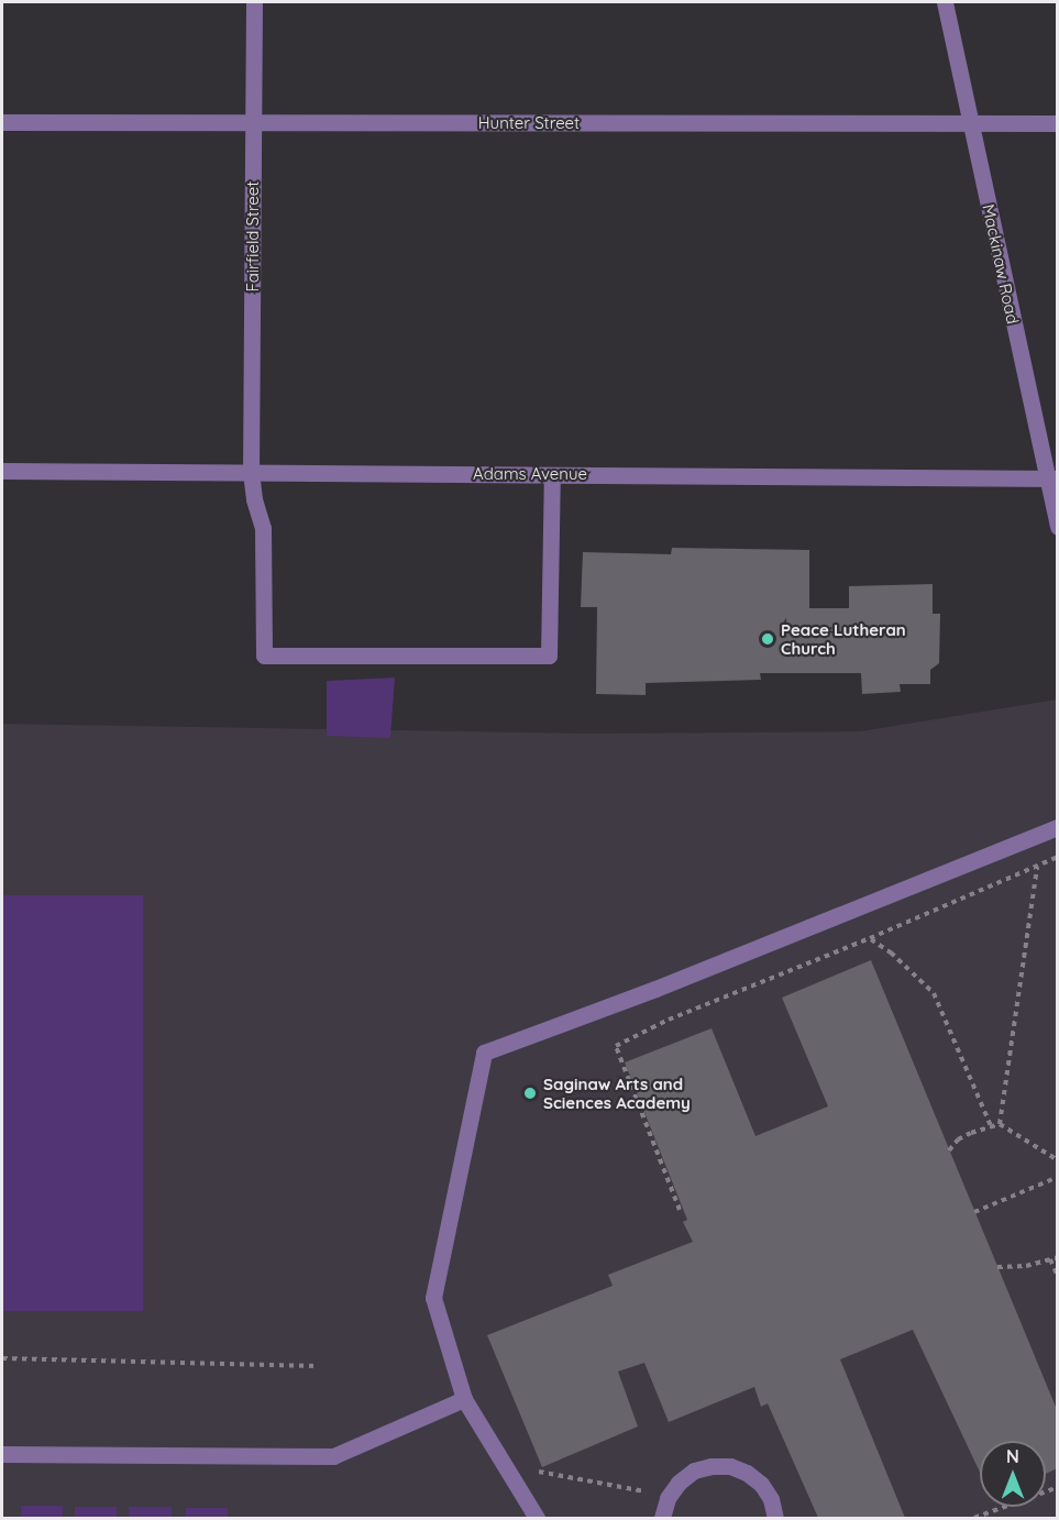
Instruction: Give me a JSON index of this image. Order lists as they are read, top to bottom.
{
  "streets": {
    "street": [
      "Hunter Street",
      "Fairfield Street",
      "Mackinaw Road",
      "Adams Avenue"
    ]
  },
  "crossings": [
    ["Hunter Street", "Fairfield Street"],
    ["Hunter Street", "Mackinaw Road"],
    ["Fairfield Street", "Adams Avenue"],
    ["Mackinaw Road", "Adams Avenue"]
  ],
  "places": ["Peace Lutheran Church", "Saginaw Arts and Sciences Academy"],
  "north": "top"
}
